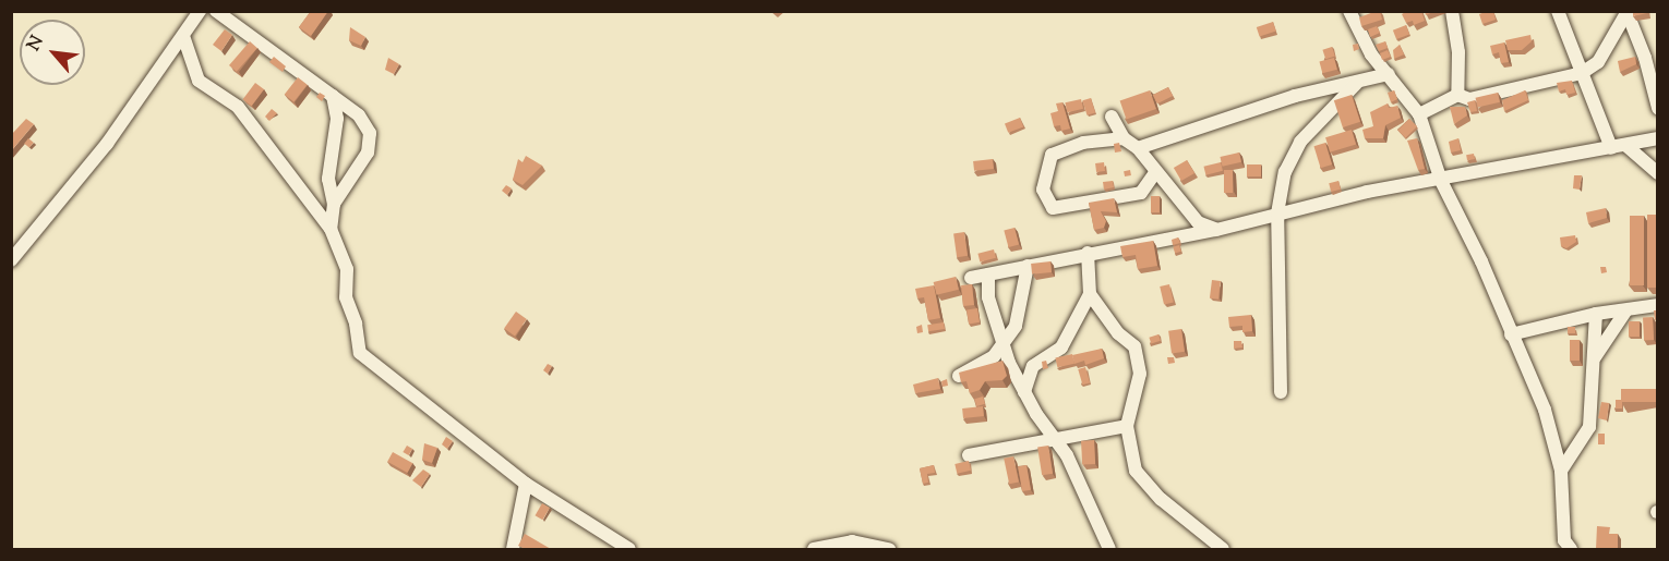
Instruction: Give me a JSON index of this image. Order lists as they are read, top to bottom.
{
  "north": "top left"
}
